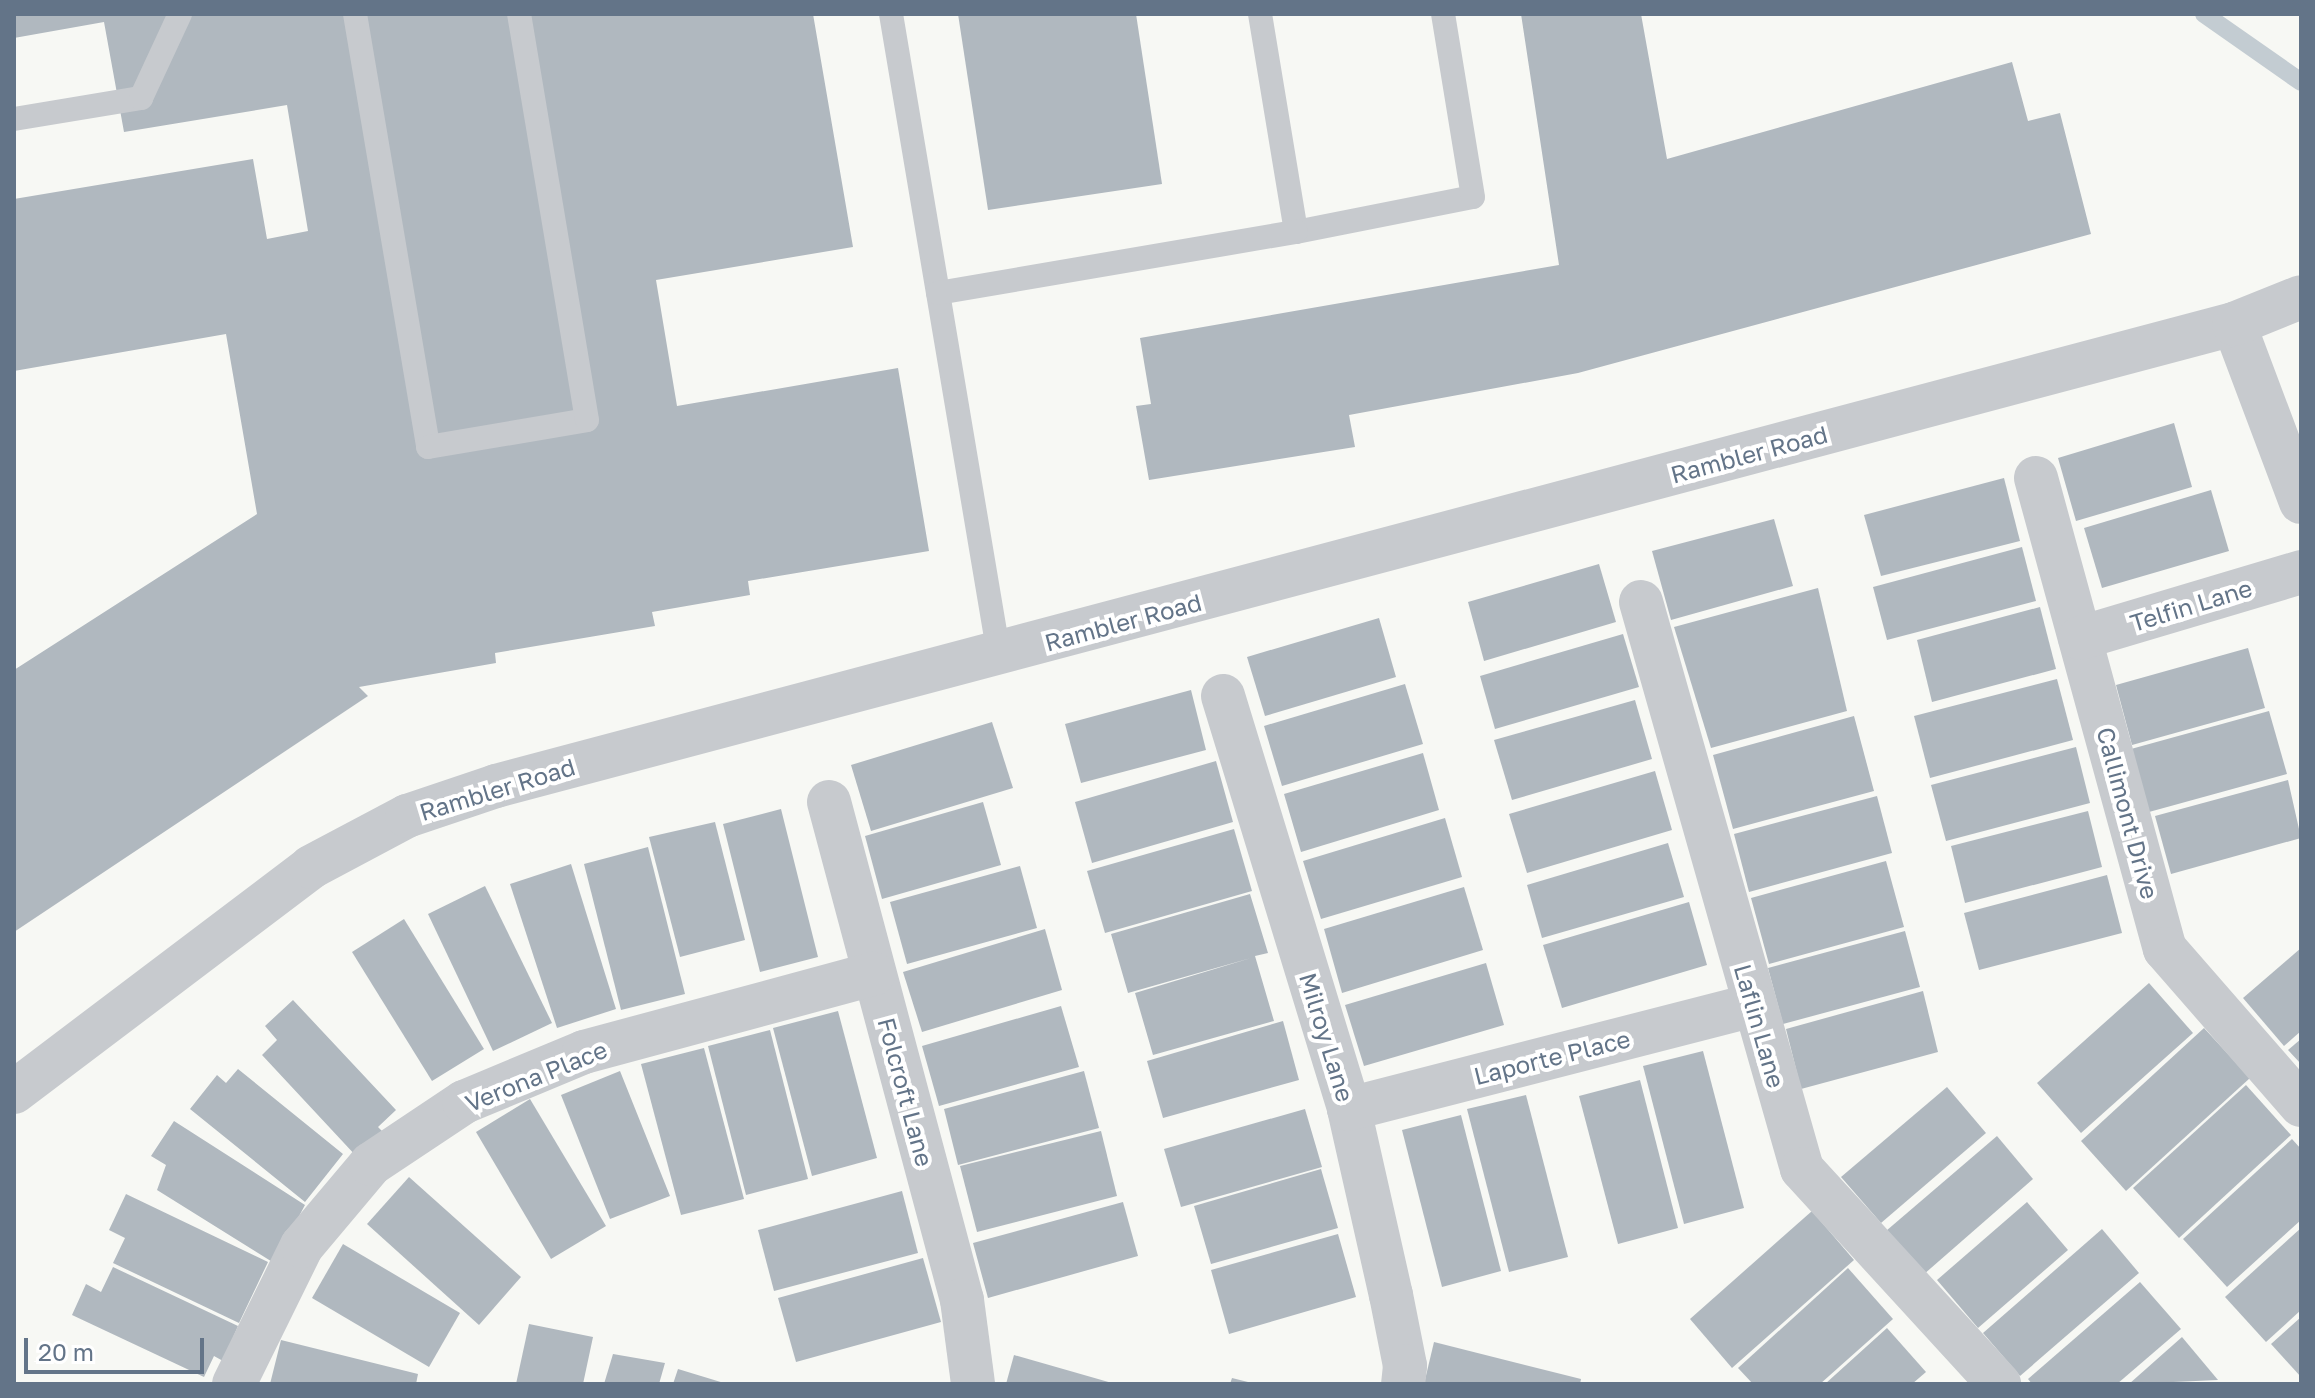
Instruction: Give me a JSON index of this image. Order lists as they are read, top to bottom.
{
  "streets": {
    "street": [
      "Rambler Road",
      "Telfin Lane",
      "Callimont Drive",
      "Laflin Lane",
      "Milroy Lane",
      "Laporte Place",
      "Verona Place",
      "Folcroft Lane"
    ]
  },
  "crossings": [
    ["Telfin Lane", "Callimont Drive"],
    ["Laflin Lane", "Laporte Place"],
    ["Milroy Lane", "Laporte Place"],
    ["Verona Place", "Folcroft Lane"]
  ],
  "scale_bar": "20 m"
}
